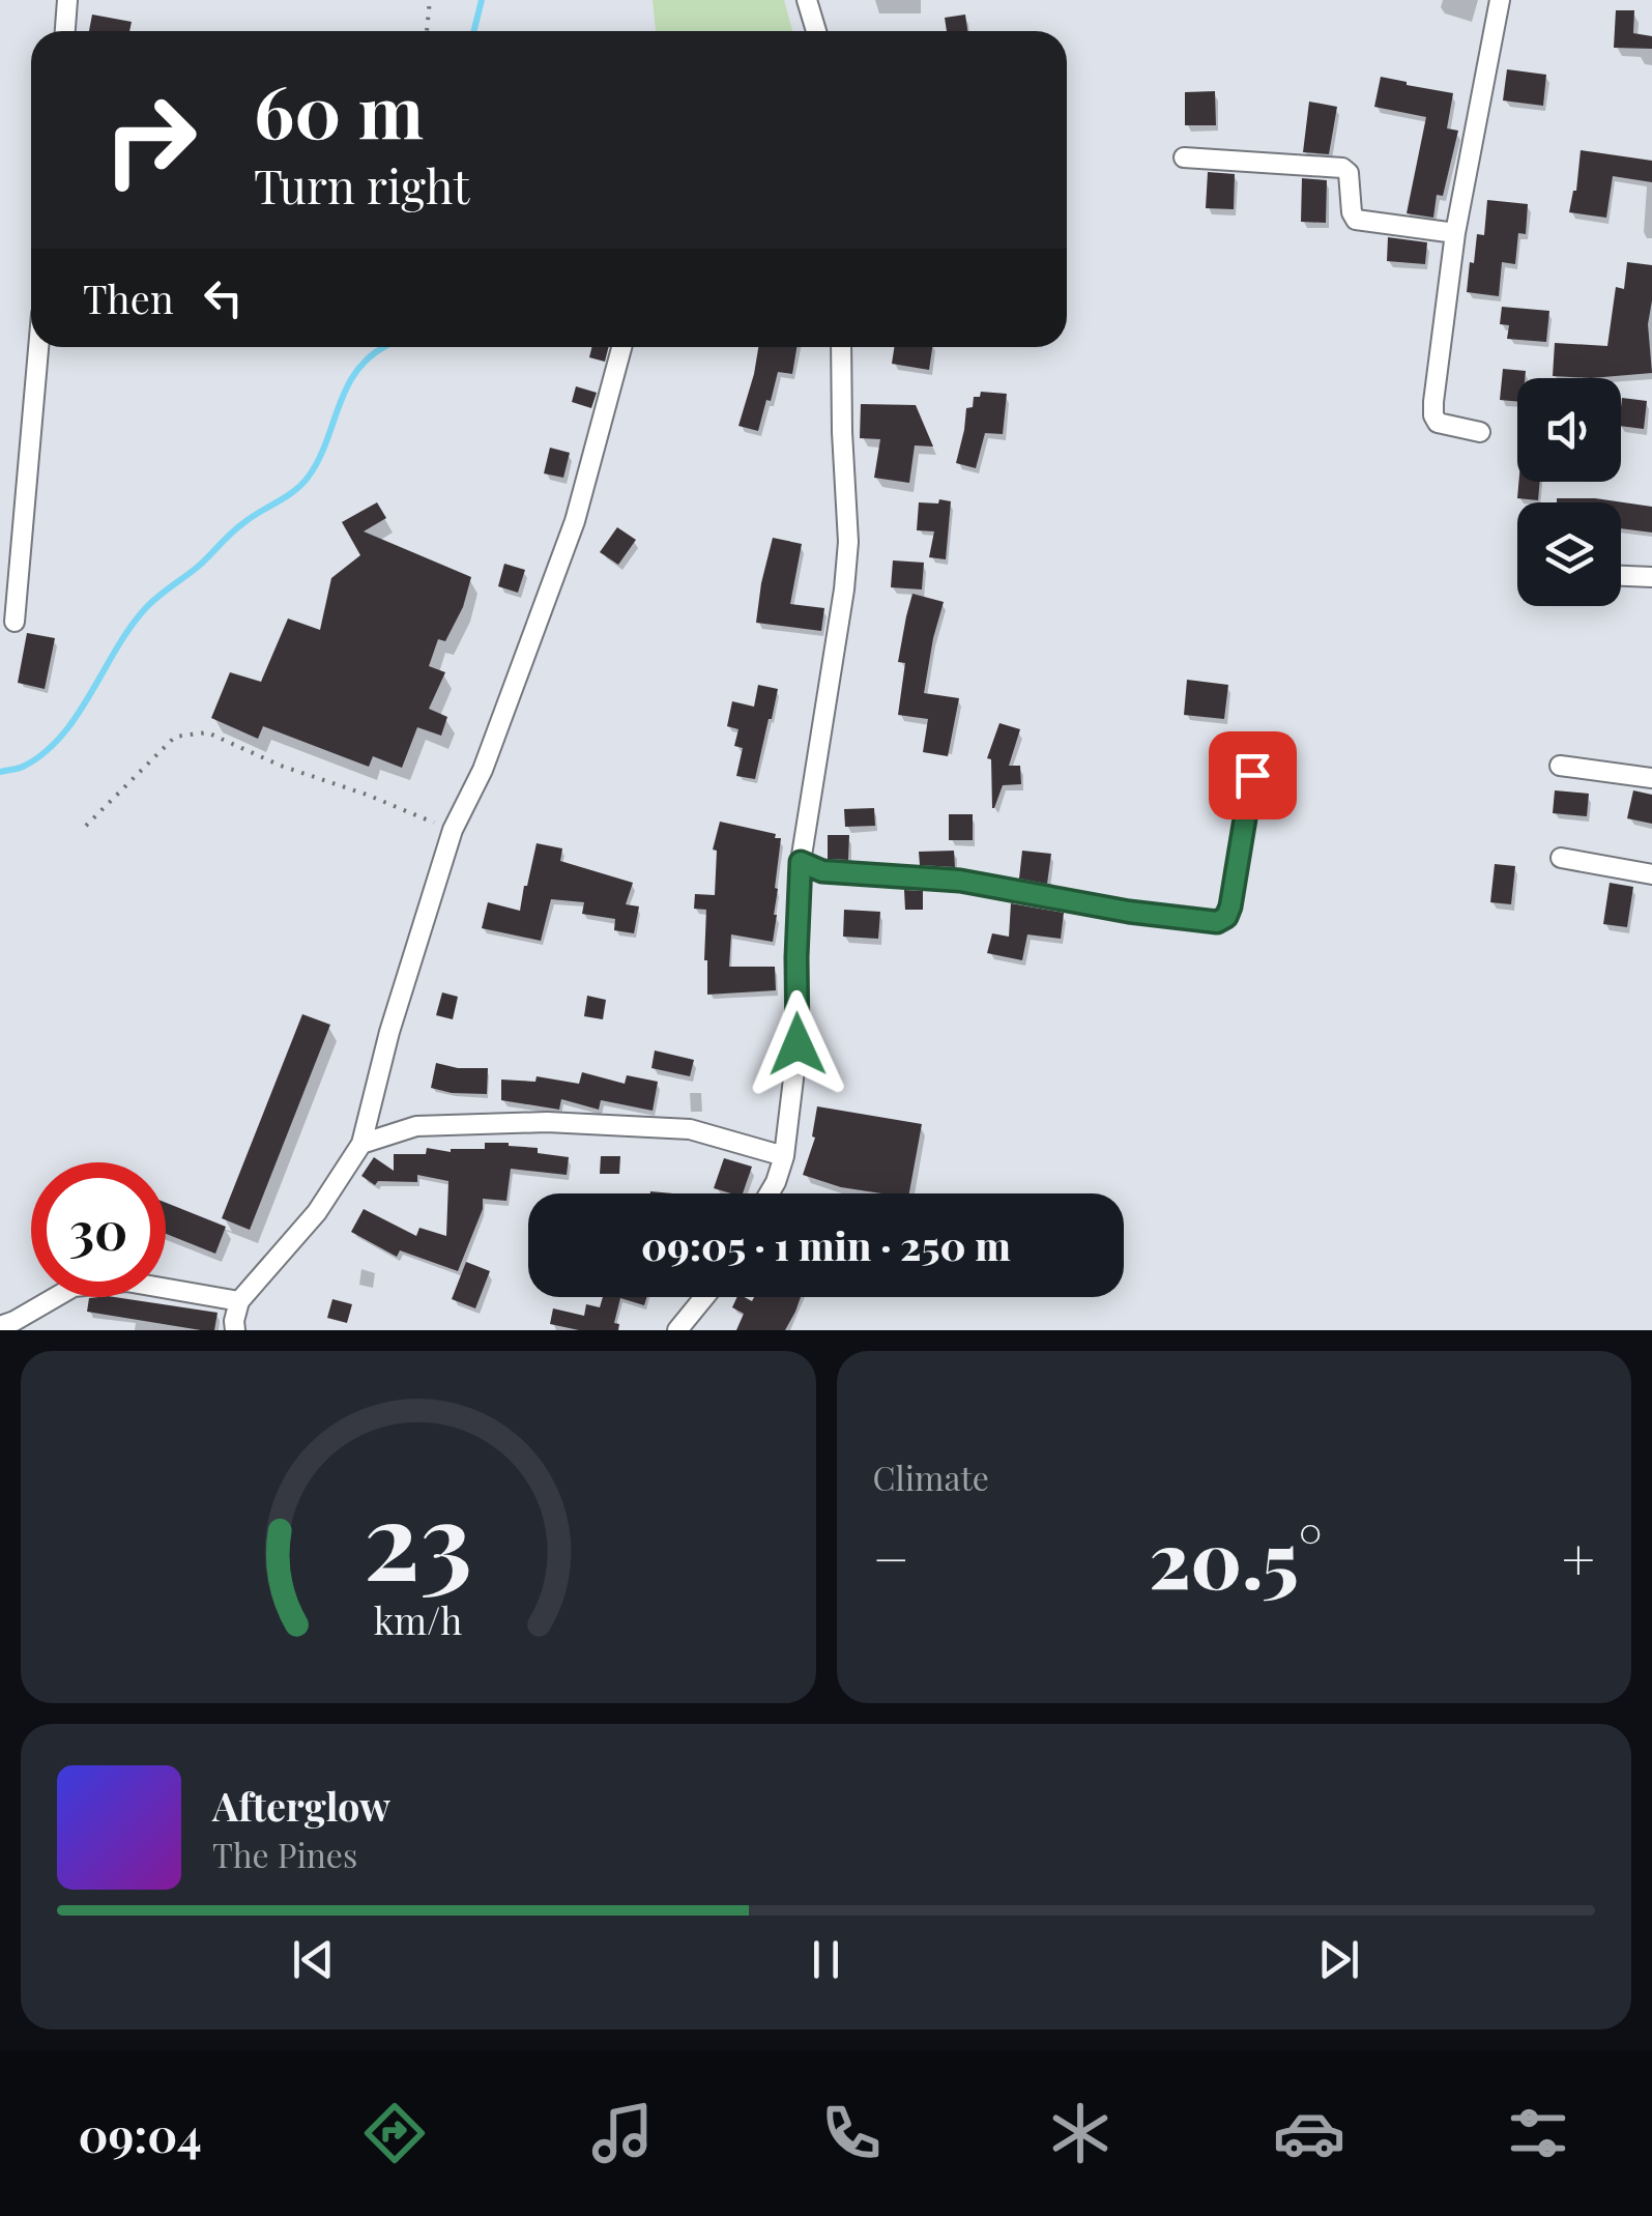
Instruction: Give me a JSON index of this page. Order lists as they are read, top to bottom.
{
  "page": {
    "turn": ["60 m", "Turn right"],
    "then": "Then",
    "limit": "30",
    "trip": "09:05 · 1 min · 250 m",
    "tile": "Climate",
    "heat": ["−", "20.5°", "+"],
    "song": ["Afterglow", "The Pines"],
    "tabs": "09:04",
    "gauge": ["23", "km/h"]
  }
}
